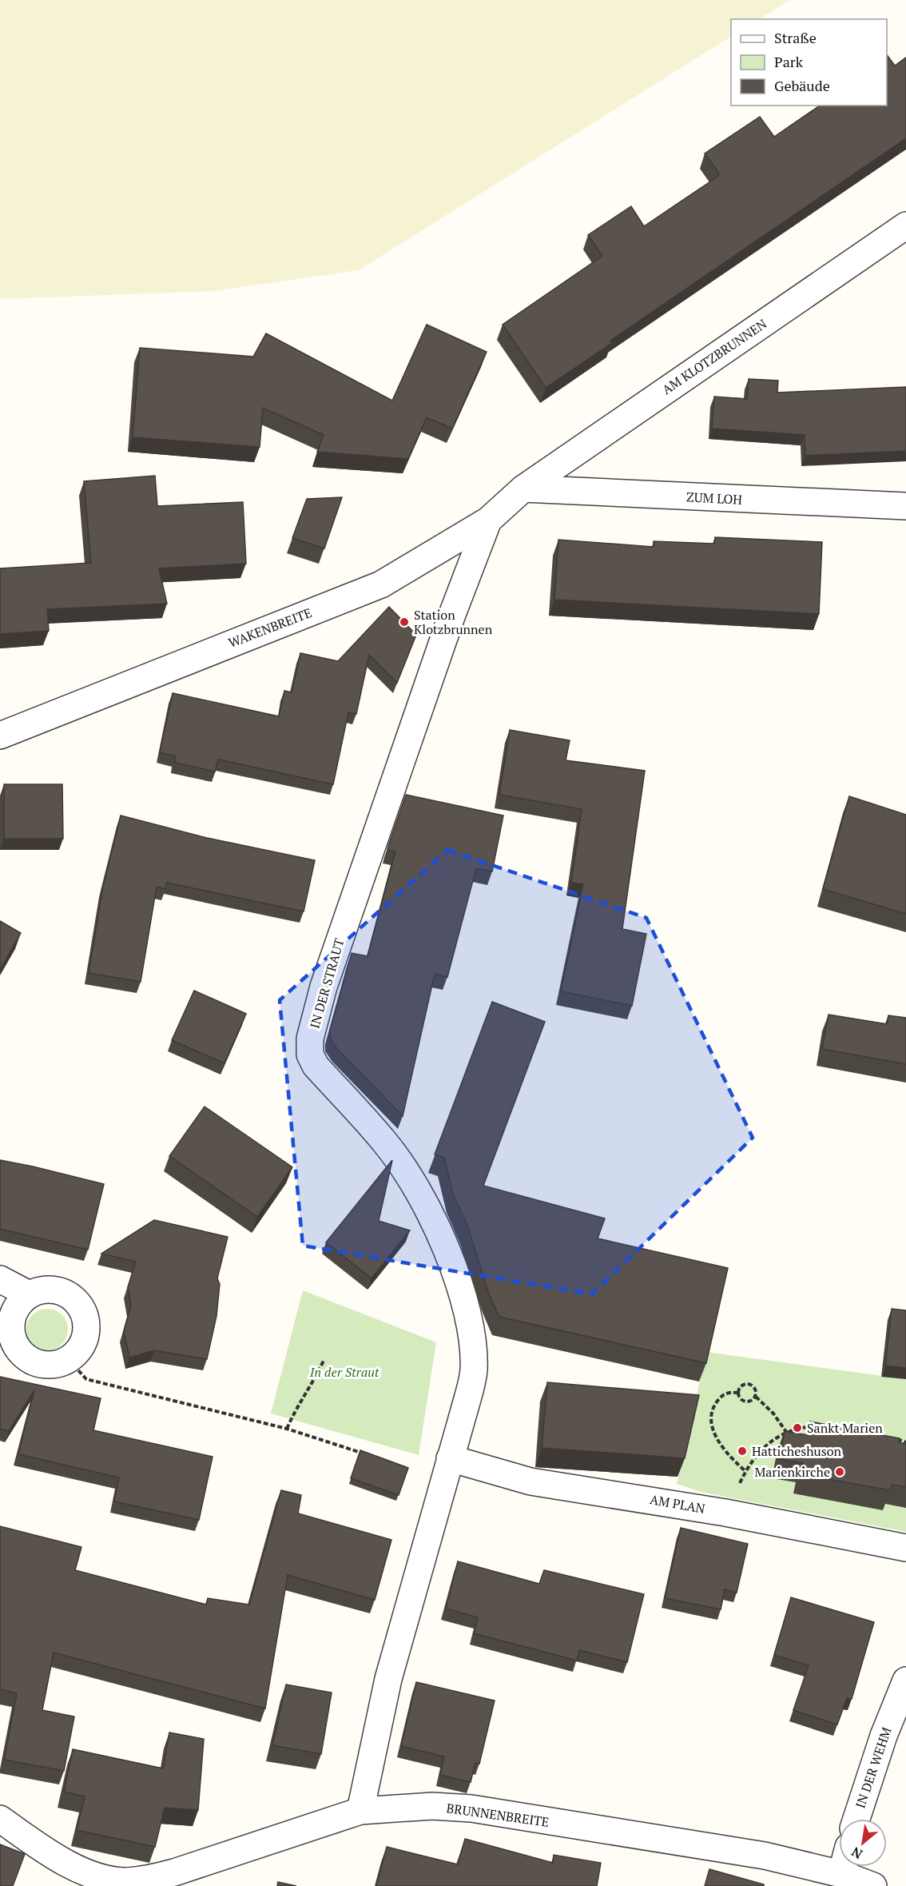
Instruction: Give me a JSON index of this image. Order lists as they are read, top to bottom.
{
  "streets": {
    "street": [
      "AM KLOTZBRUNNEN",
      "ZUM LOH",
      "WAKENBREITE",
      "IN DER STRAUT",
      "AM PLAN",
      "IN DER WEHM",
      "BRUNNENBREITE"
    ]
  },
  "crossings": [
    ["AM KLOTZBRUNNEN", "ZUM LOH"],
    ["AM KLOTZBRUNNEN", "WAKENBREITE"],
    ["ZUM LOH", "WAKENBREITE"],
    ["WAKENBREITE", "IN DER STRAUT"],
    ["IN DER STRAUT", "AM PLAN"],
    ["IN DER STRAUT", "BRUNNENBREITE"]
  ],
  "parks": ["In der Straut"],
  "places": [
    "Station Klotzbrunnen",
    "Sankt Marien",
    "Hatticheshuson",
    "Marienkirche"
  ],
  "legend": ["Straße", "Park", "Gebäude"],
  "north": "bottom left"
}
